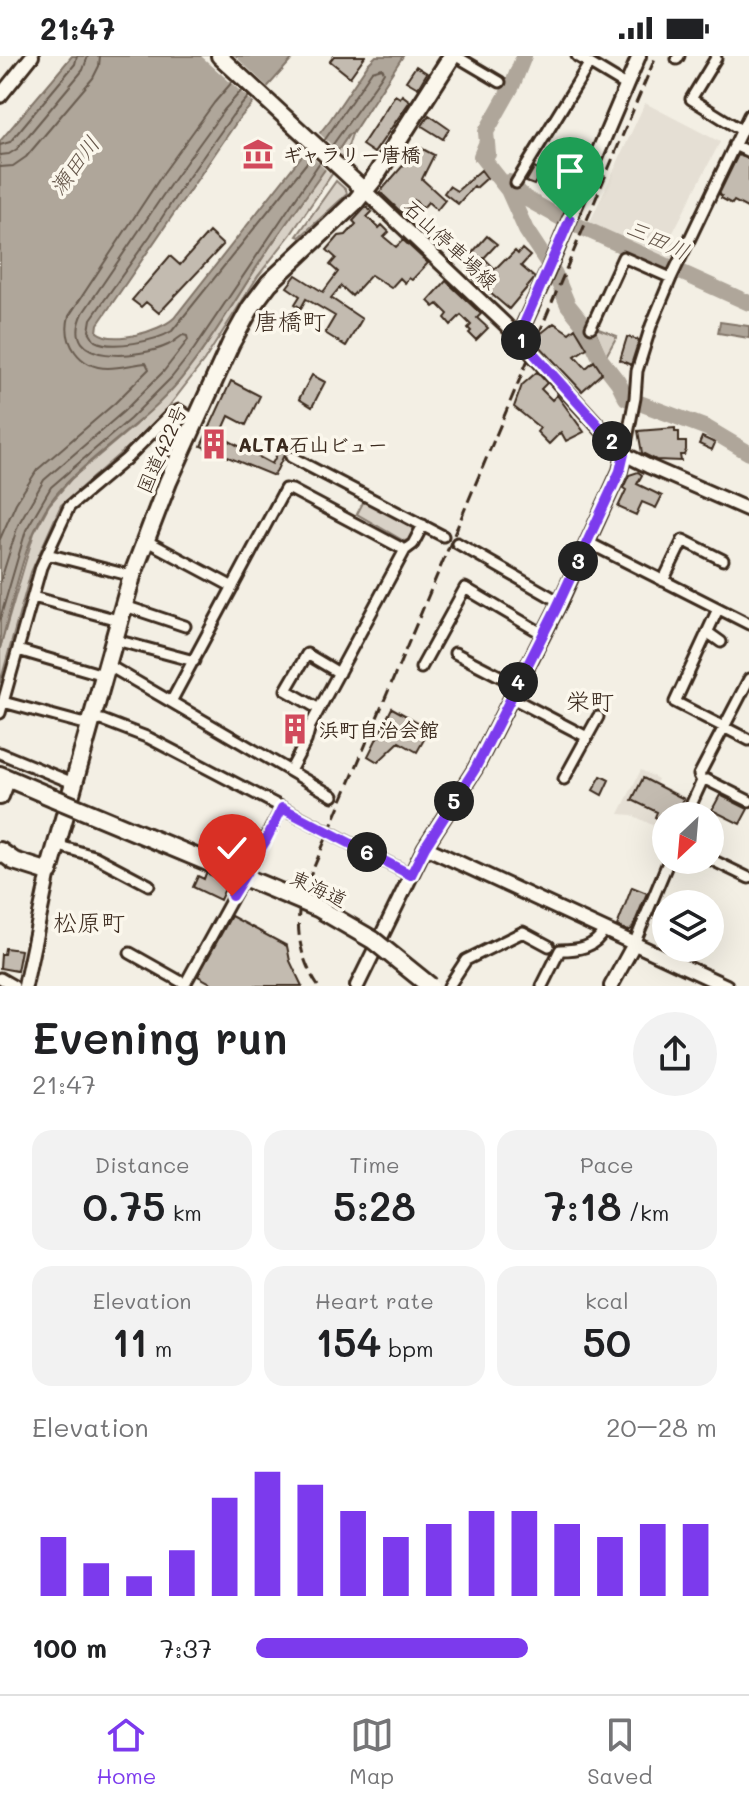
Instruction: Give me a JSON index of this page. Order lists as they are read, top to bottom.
{
  "streets": {
    "highway": ["国道422号", "東海道"],
    "main road": ["石山停車場線"]
  },
  "crossings": [
    ["石山停車場線", "国道422号"],
    ["国道422号", "東海道"]
  ],
  "districts": ["唐橋町", "栄町", "松原町"],
  "water": ["瀬田川", "三田川"],
  "places": {
    "museum": ["ギャラリー唐橋"],
    "building": ["ALTA石山ビュー", "浜町自治会館"]
  },
  "north": "bottom left",
  "page": {
    "status": "21:47",
    "pins": [
      "1",
      "2",
      "3",
      "4",
      "5",
      "6"
    ],
    "heading": ["Evening run", "21:47"],
    "stats": [
      ["Distance", "0.75 km"],
      ["Time", "5:28"],
      ["Pace", "7:18 /km"],
      ["Elevation", "11 m"],
      ["Heart rate", "154 bpm"],
      ["kcal", "50"]
    ],
    "chart": ["Elevation", "20–28 m"],
    "list": [
      {
        "name": "100 m",
        "note": "7:37"
      }
    ],
    "tabs": ["Home", "Map", "Saved"]
  }
}
